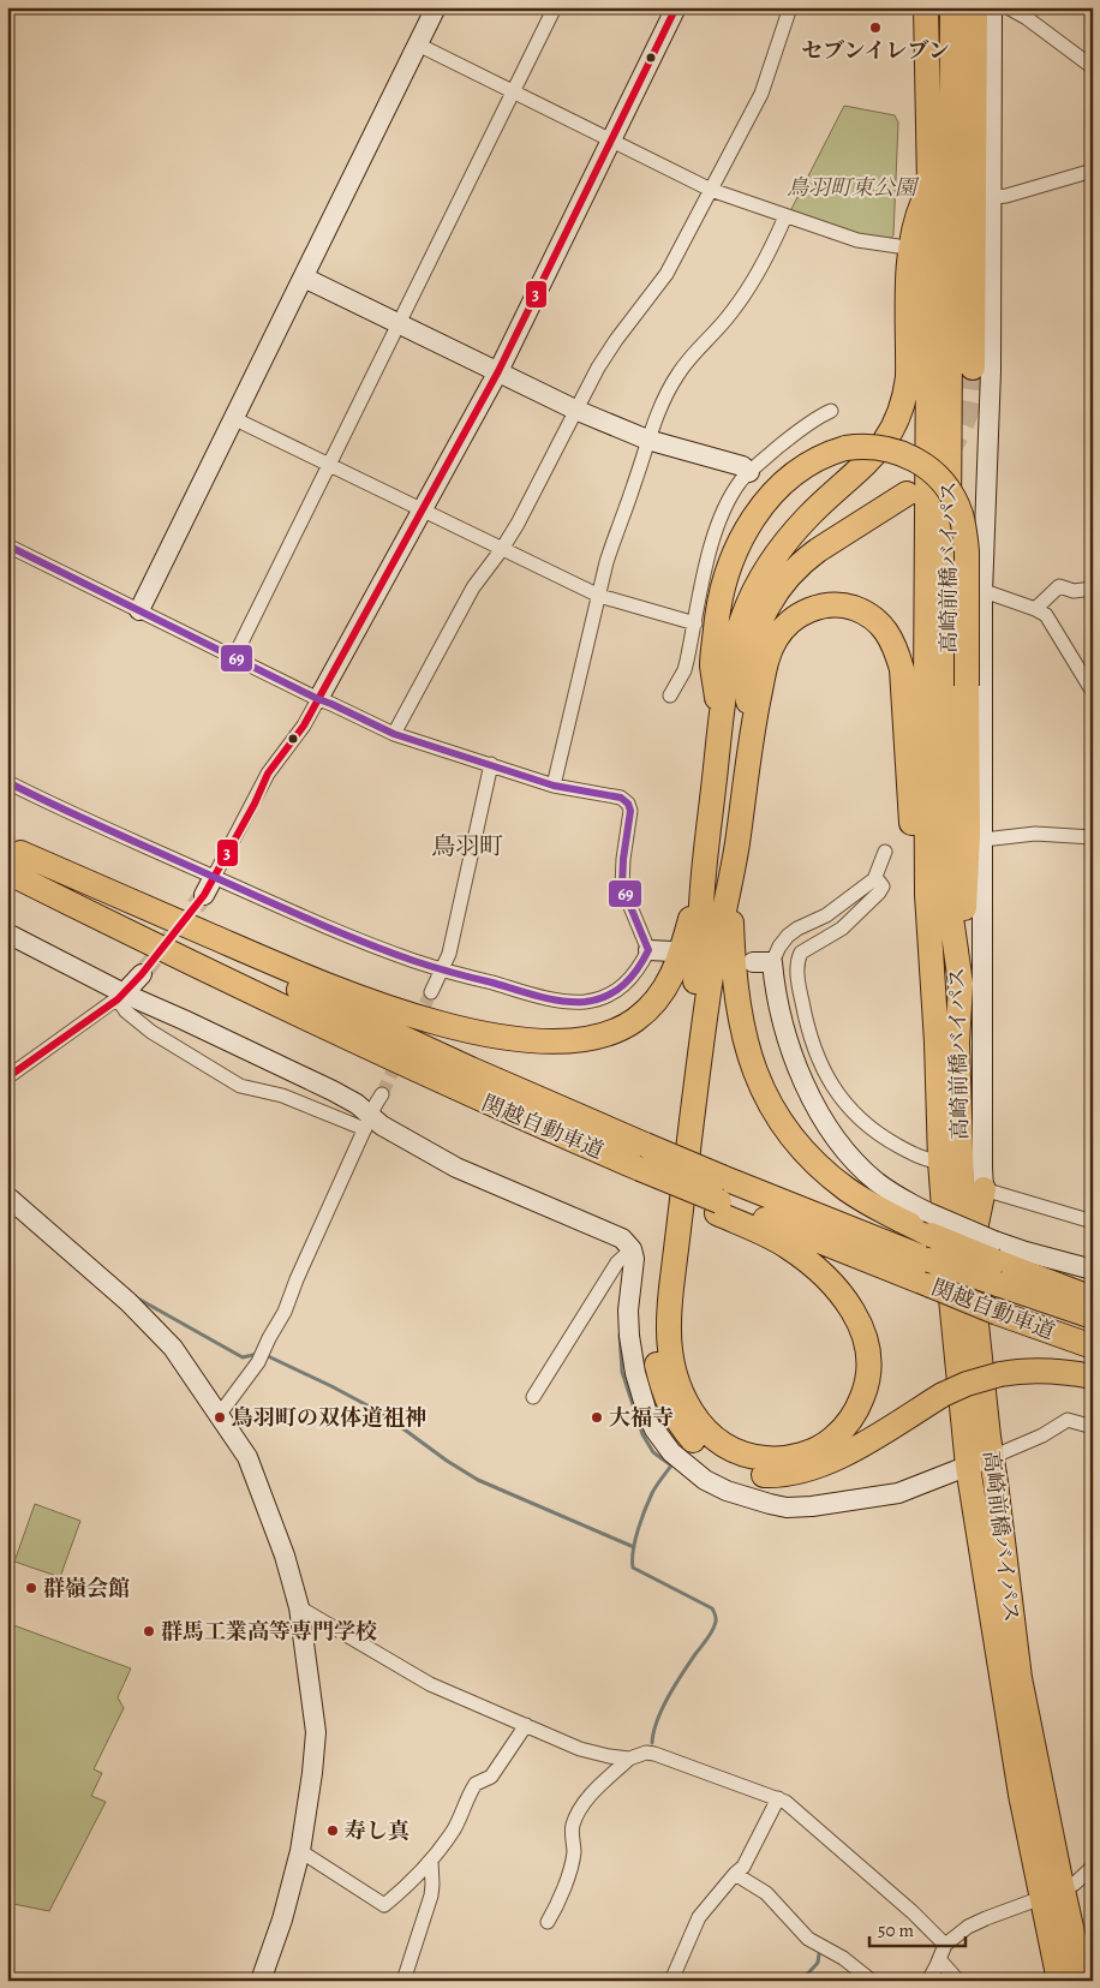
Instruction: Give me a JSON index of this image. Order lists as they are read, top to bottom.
{
  "streets": {
    "highway": ["高崎前橋バイパス", "関越自動車道"]
  },
  "districts": ["鳥羽町"],
  "parks": ["鳥羽町東公園"],
  "places": [
    "セブンイレブン",
    "鳥羽町の双体道祖神",
    "大福寺",
    "群嶺会館",
    "群馬工業高等専門学校",
    "寿し真"
  ],
  "lines": ["transit line 3", "transit line 69"],
  "scale_bar": "50 m"
}
